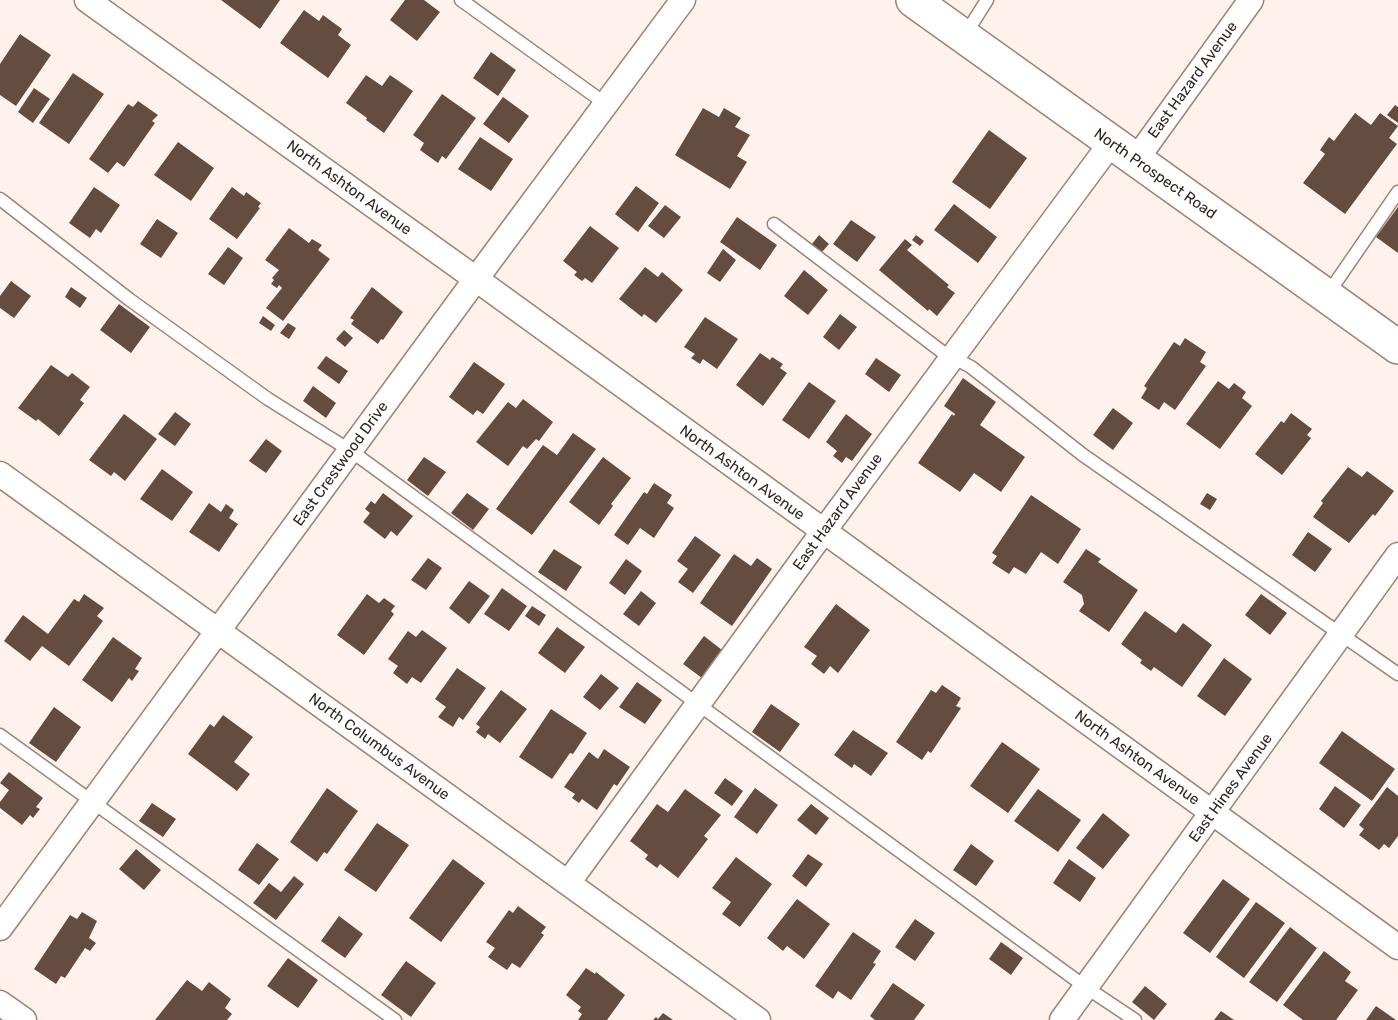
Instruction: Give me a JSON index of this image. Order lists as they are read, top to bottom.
{
  "streets": {
    "main road": ["North Prospect Road"],
    "street": [
      "East Hazard Avenue",
      "North Ashton Avenue",
      "East Crestwood Drive",
      "North Columbus Avenue",
      "East Hines Avenue"
    ]
  },
  "crossings": [
    ["East Hazard Avenue", "North Prospect Road"],
    ["East Hazard Avenue", "North Ashton Avenue"],
    ["East Hazard Avenue", "North Columbus Avenue"],
    ["North Ashton Avenue", "East Crestwood Drive"],
    ["North Ashton Avenue", "East Hines Avenue"],
    ["East Crestwood Drive", "North Columbus Avenue"]
  ]
}
